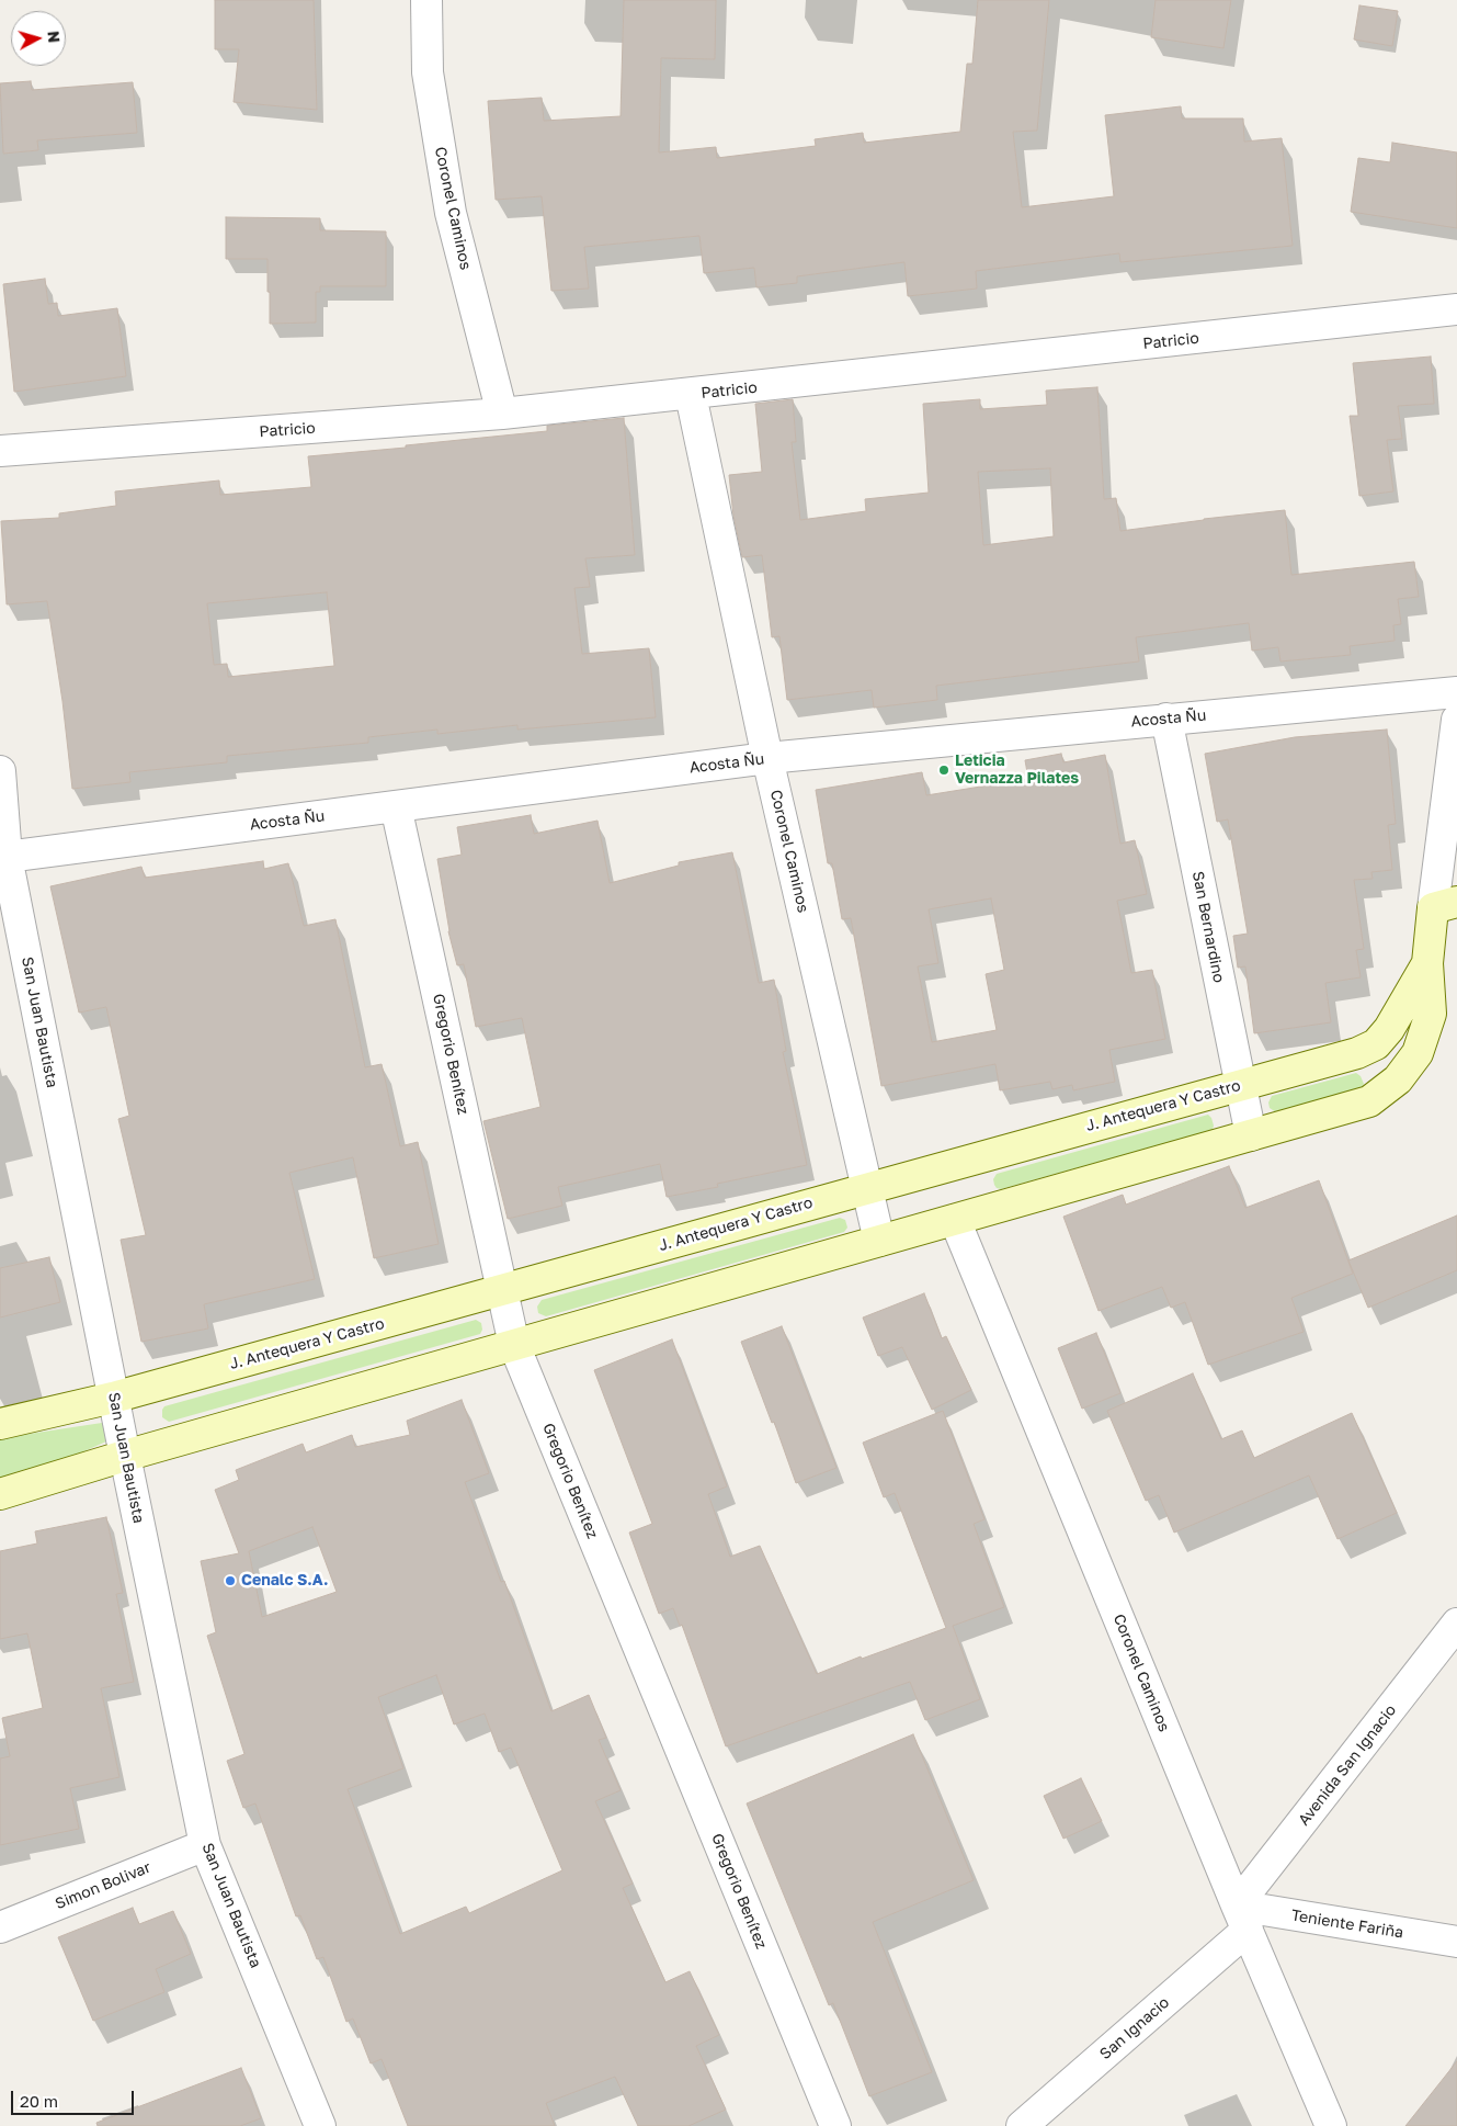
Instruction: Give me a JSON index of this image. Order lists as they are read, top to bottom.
{
  "streets": {
    "street": [
      "Coronel Caminos",
      "Patricio",
      "Acosta Ñu",
      "San Bernardino",
      "San Juan Bautista",
      "Gregorio Benítez",
      "J. Antequera Y Castro",
      "Avenida San Ignacio",
      "Simon Bolivar",
      "Teniente Fariña",
      "San Ignacio"
    ]
  },
  "crossings": [
    ["Coronel Caminos", "Patricio"],
    ["Coronel Caminos", "Acosta Ñu"],
    ["Coronel Caminos", "J. Antequera Y Castro"],
    ["Coronel Caminos", "Avenida San Ignacio"],
    ["Coronel Caminos", "Teniente Fariña"],
    ["Coronel Caminos", "San Ignacio"],
    ["Acosta Ñu", "San Bernardino"],
    ["Acosta Ñu", "San Juan Bautista"],
    ["Acosta Ñu", "Gregorio Benítez"],
    ["San Bernardino", "J. Antequera Y Castro"],
    ["San Juan Bautista", "J. Antequera Y Castro"],
    ["San Juan Bautista", "Simon Bolivar"],
    ["Gregorio Benítez", "J. Antequera Y Castro"],
    ["Avenida San Ignacio", "Teniente Fariña"],
    ["Avenida San Ignacio", "San Ignacio"],
    ["Teniente Fariña", "San Ignacio"]
  ],
  "places": ["Leticia Vernazza Pilates", "Cenalc S.A."],
  "scale_bar": "20 m",
  "north": "right"
}
